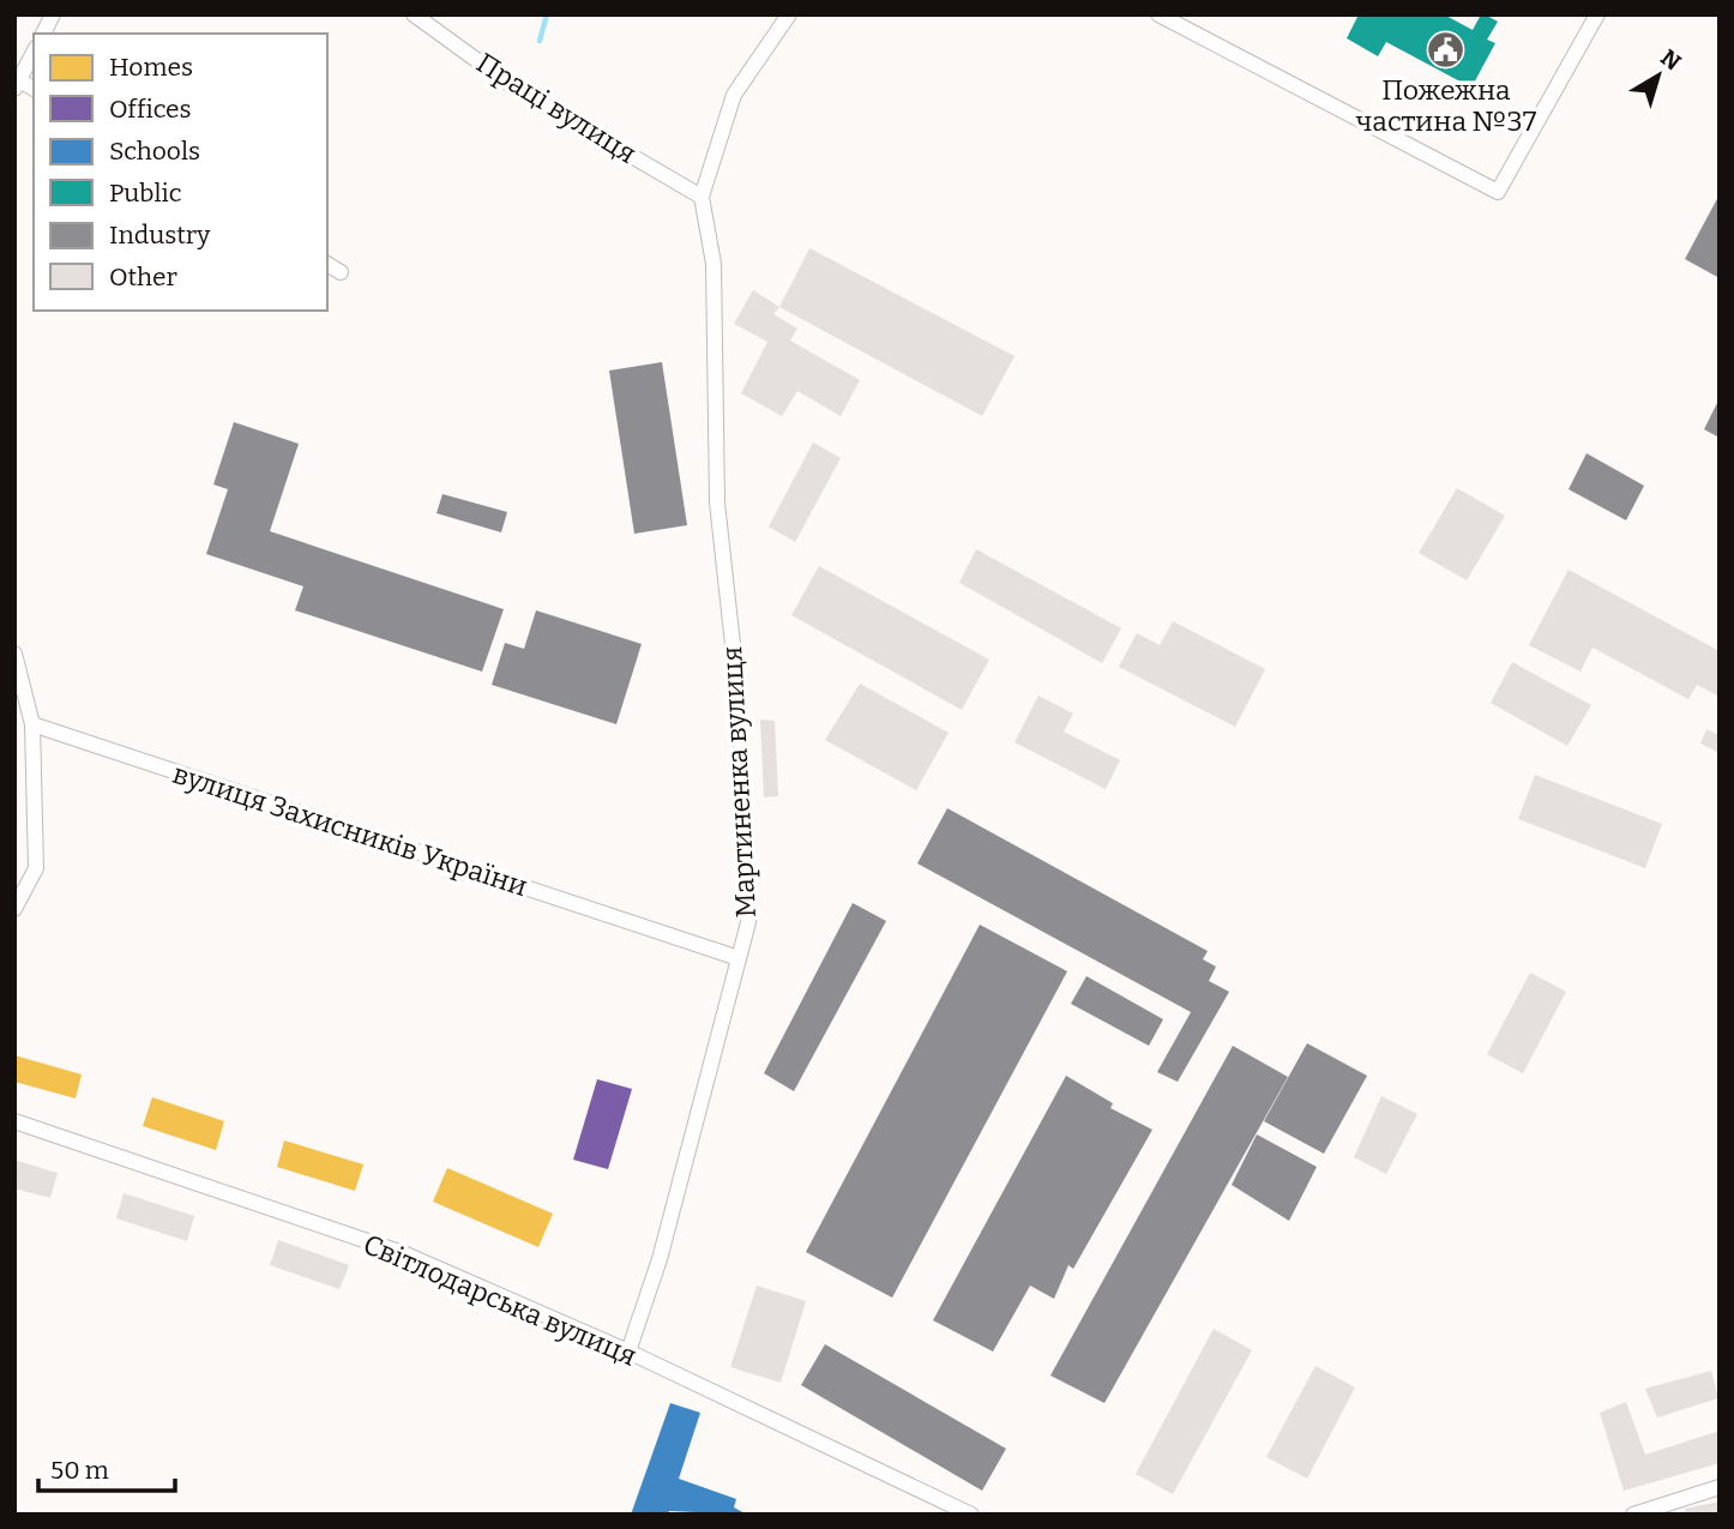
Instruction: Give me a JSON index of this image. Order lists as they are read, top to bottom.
{
  "streets": {
    "street": [
      "Праці вулиця",
      "Мартиненка вулиця",
      "вулиця Захисників України",
      "Світлодарська вулиця"
    ]
  },
  "crossings": [
    ["Праці вулиця", "Мартиненка вулиця"],
    ["Мартиненка вулиця", "вулиця Захисників України"],
    ["Мартиненка вулиця", "Світлодарська вулиця"]
  ],
  "places": {
    "public building": ["Пожежна частина №37"]
  },
  "legend": [
    "Homes",
    "Offices",
    "Schools",
    "Public",
    "Industry",
    "Other"
  ],
  "scale_bar": "50 m",
  "north": "top right"
}
